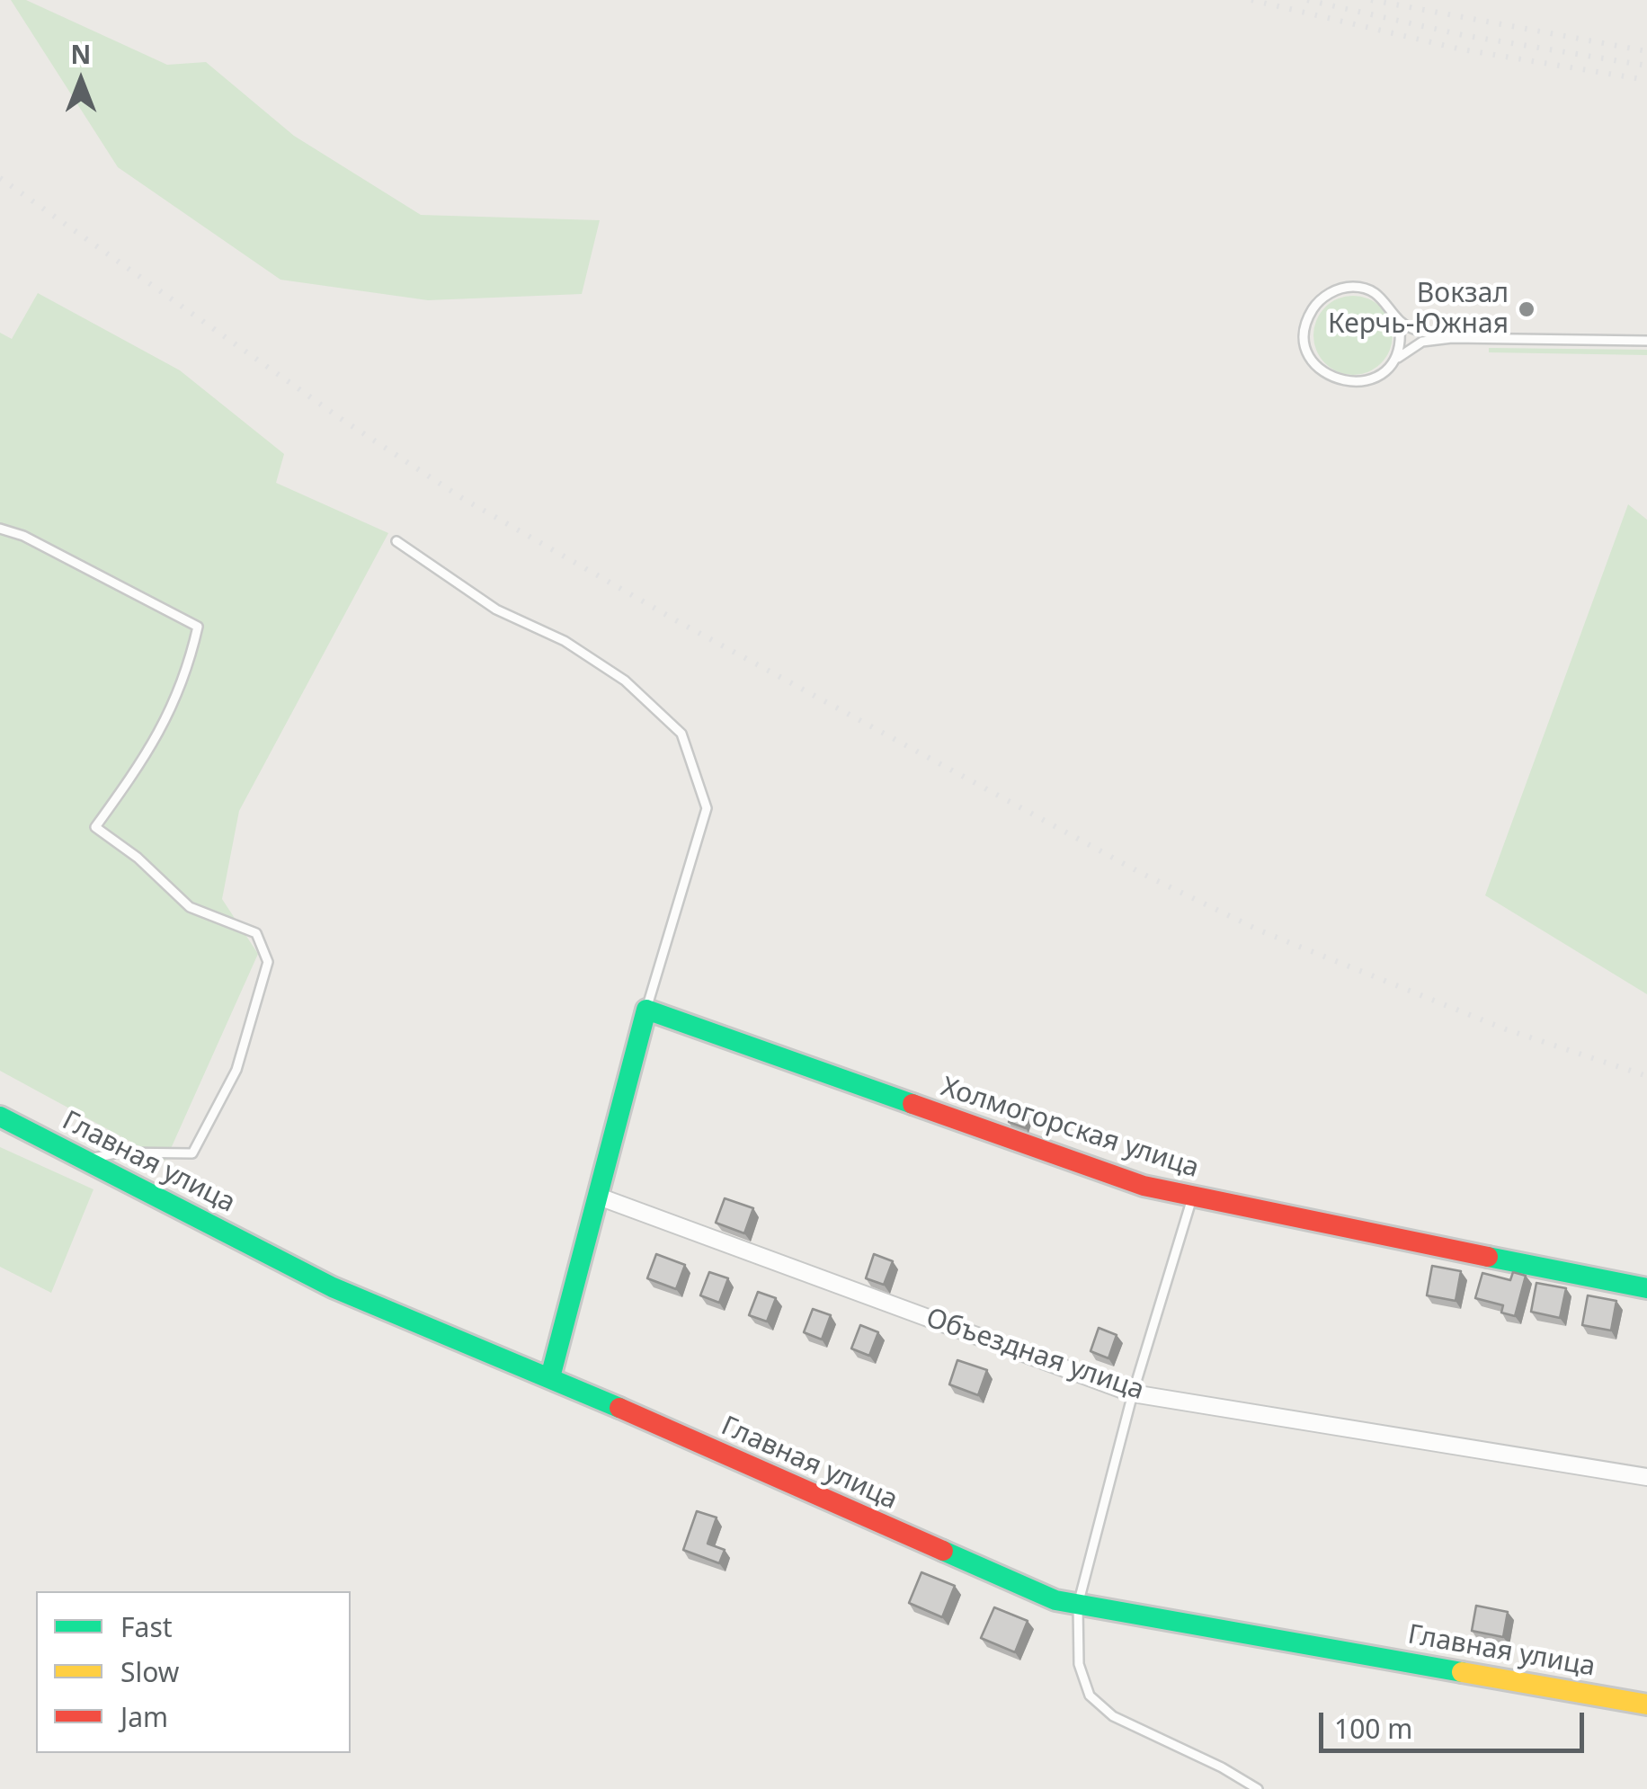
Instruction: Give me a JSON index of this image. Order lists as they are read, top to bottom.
{
  "streets": {
    "street": ["Холмогорская улица", "Главная улица", "Объездная улица"]
  },
  "places": ["Вокзал Керчь-Южная"],
  "legend": ["Fast", "Slow", "Jam"],
  "scale_bar": "100 m",
  "north": "top"
}
